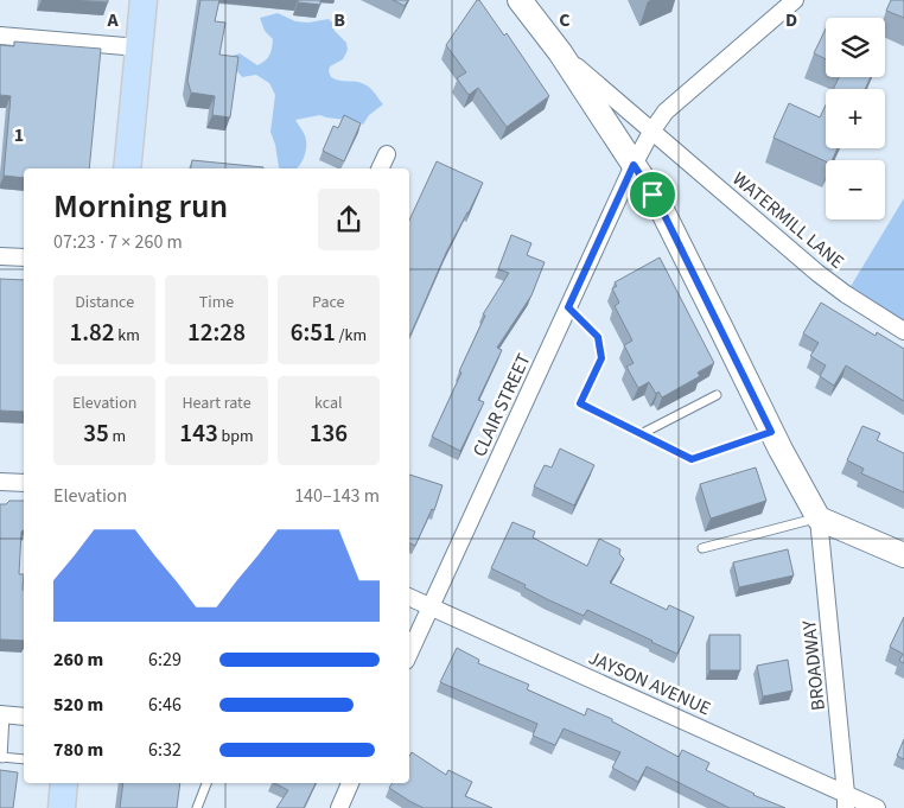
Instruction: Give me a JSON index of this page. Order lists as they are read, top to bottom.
{
  "streets": {
    "street": [
      "WATERMILL LANE",
      "CLAIR STREET",
      "BROADWAY",
      "JAYSON AVENUE"
    ]
  },
  "crossings": [
    ["WATERMILL LANE", "CLAIR STREET"],
    ["CLAIR STREET", "JAYSON AVENUE"],
    ["BROADWAY", "JAYSON AVENUE"]
  ],
  "page": {
    "map_buttons": ["+", "−"],
    "heading": ["Morning run", "07:23 · 7 × 260 m"],
    "stats": [
      ["Distance", "1.82 km"],
      ["Time", "12:28"],
      ["Pace", "6:51 /km"],
      ["Elevation", "35 m"],
      ["Heart rate", "143 bpm"],
      ["kcal", "136"]
    ],
    "chart": ["Elevation", "140–143 m"],
    "list": [
      {
        "name": "260 m",
        "note": "6:29"
      },
      {
        "name": "520 m",
        "note": "6:46"
      },
      {
        "name": "780 m",
        "note": "6:32"
      }
    ]
  },
  "grid": {
    "columns": [
      "A",
      "B",
      "C",
      "D"
    ],
    "rows": ["1"]
  }
}
